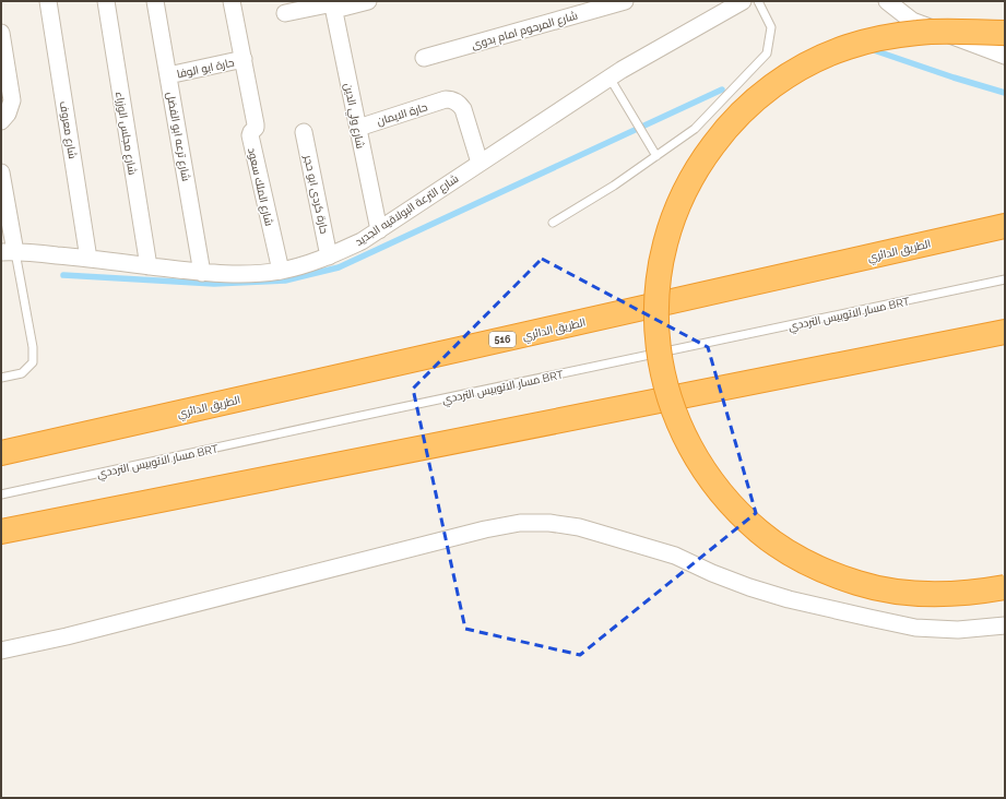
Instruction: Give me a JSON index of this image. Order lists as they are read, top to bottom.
{
  "streets": {
    "highway": ["الطريق الدائري", "516"],
    "street": [
      "شارع المرحوم امام بدوى",
      "حارة ابو الوفا",
      "حارة الايمان",
      "شارع ولي الدين",
      "شارع معروف",
      "شارع مجلس الوزراء",
      "شارع ترعه ابو الفضل",
      "شارع الملك سعود",
      "حارة كردى ابو حجر",
      "شارع الترعة البولاقيه الجديد"
    ],
    "lane": ["مسار الاتوبيس الترددي BRT"]
  },
  "crossings": [
    ["حارة ابو الوفا", "شارع ترعه ابو الفضل"],
    ["حارة ابو الوفا", "شارع الملك سعود"],
    ["حارة الايمان", "شارع ولي الدين"],
    ["حارة الايمان", "شارع الترعة البولاقيه الجديد"],
    ["شارع ولي الدين", "شارع الترعة البولاقيه الجديد"],
    ["شارع معروف", "شارع الترعة البولاقيه الجديد"],
    ["شارع مجلس الوزراء", "شارع الترعة البولاقيه الجديد"],
    ["شارع ترعه ابو الفضل", "شارع الترعة البولاقيه الجديد"],
    ["شارع الملك سعود", "شارع الترعة البولاقيه الجديد"],
    ["حارة كردى ابو حجر", "شارع الترعة البولاقيه الجديد"]
  ]
}
